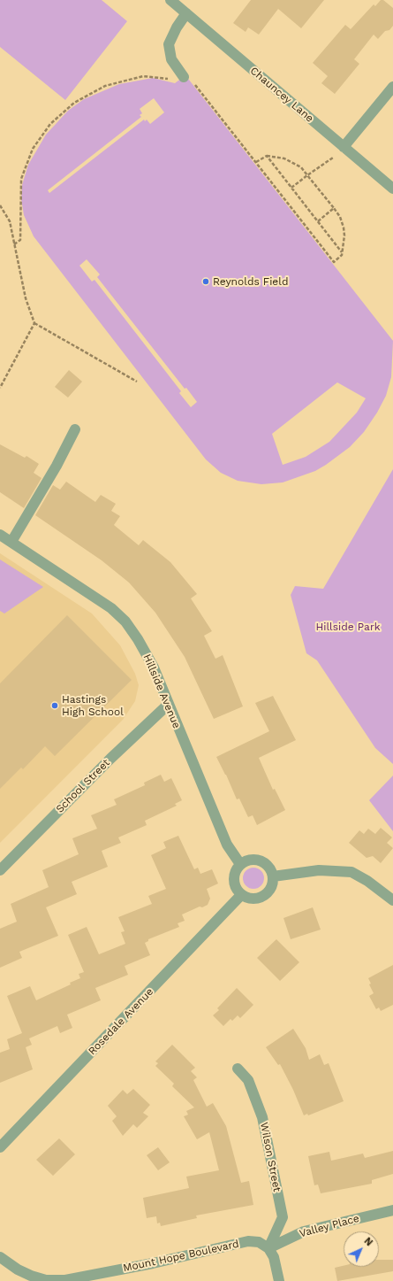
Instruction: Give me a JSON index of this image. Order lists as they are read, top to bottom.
{
  "streets": {
    "street": [
      "Chauncey Lane",
      "Hillside Avenue",
      "School Street",
      "Rosedale Avenue",
      "Wilson Street",
      "Valley Place",
      "Mount Hope Boulevard"
    ]
  },
  "crossings": [
    ["Hillside Avenue", "School Street"],
    ["Hillside Avenue", "Rosedale Avenue"],
    ["Wilson Street", "Valley Place"],
    ["Wilson Street", "Mount Hope Boulevard"],
    ["Valley Place", "Mount Hope Boulevard"]
  ],
  "parks": ["Hillside Park"],
  "places": ["Reynolds Field", "Hastings High School"],
  "north": "top right"
}
